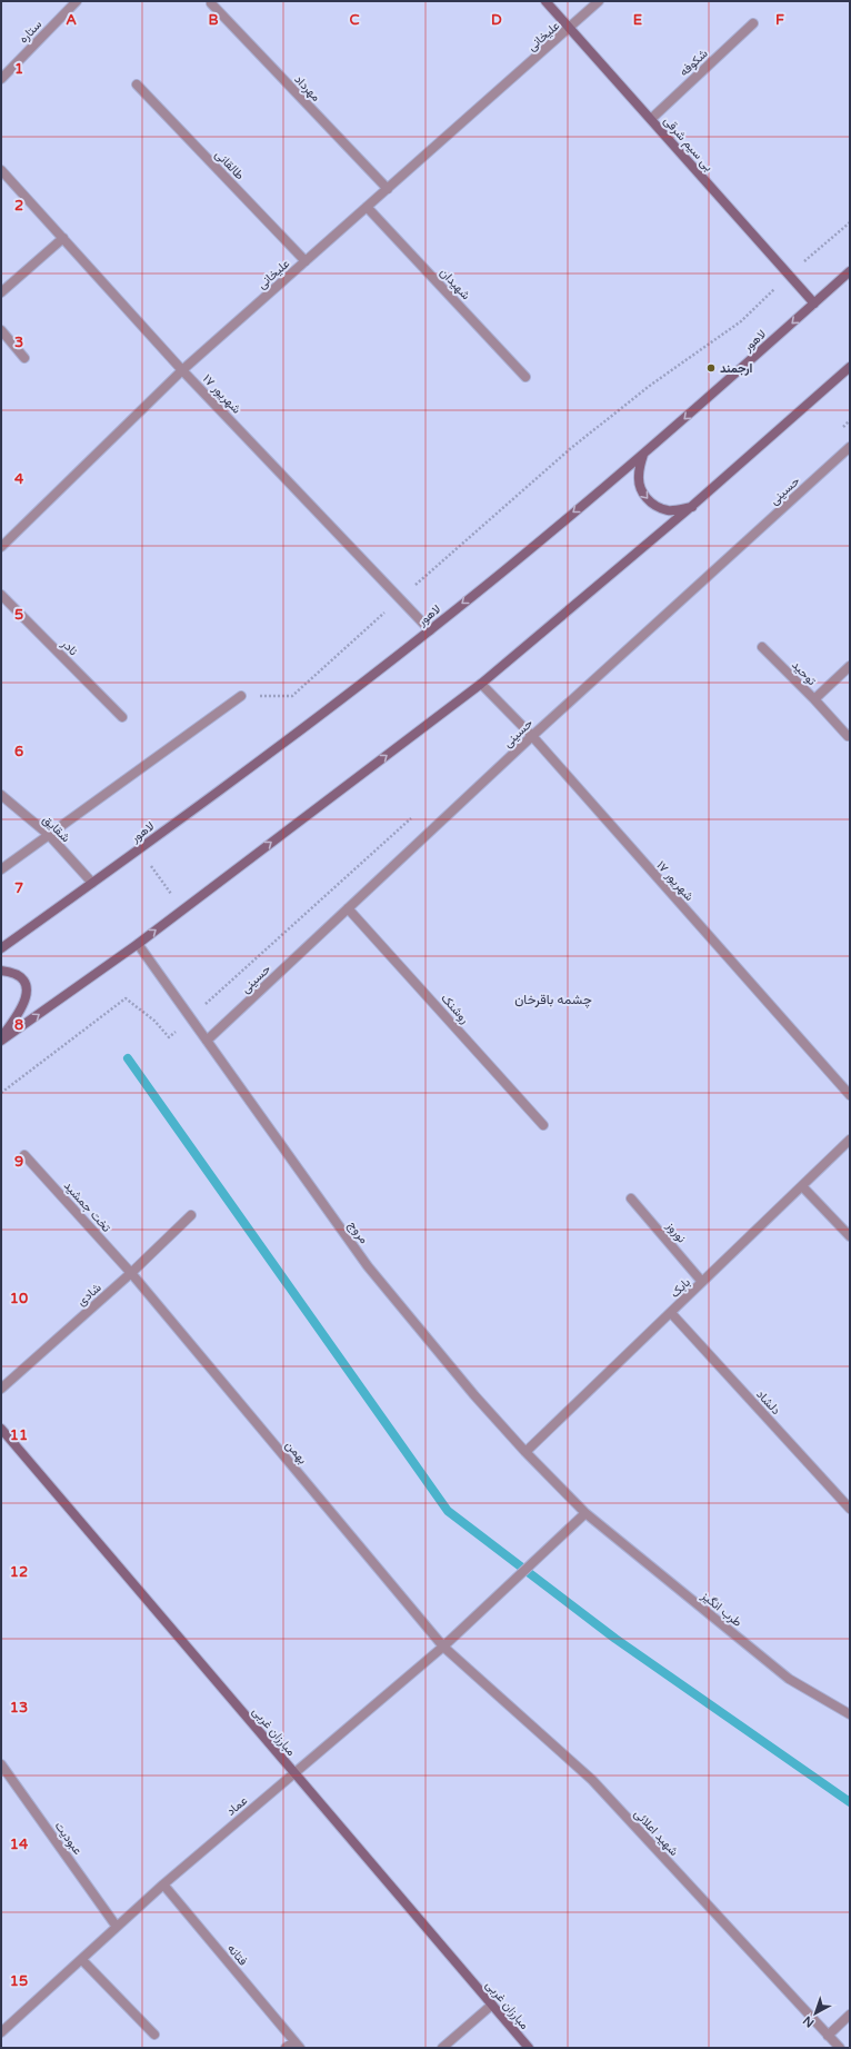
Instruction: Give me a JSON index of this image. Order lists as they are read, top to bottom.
{
  "streets": {
    "main road": ["بی سیم شرقی", "لاهور", "مبارزان غربی"],
    "street": [
      "ستاره",
      "علیخانی",
      "شکوفه",
      "مهرداد",
      "طالقانی",
      "شهیدان",
      "۱۷ شهریور",
      "حسینی",
      "نادر",
      "توحید",
      "شقایق",
      "روشنک",
      "تخت جمشید",
      "مروج",
      "نوروز",
      "بابک",
      "شادی",
      "دلشاد",
      "بهمن",
      "طرب انگیز",
      "عماد",
      "شهید اعلائی",
      "عبودیت",
      "فتانه"
    ]
  },
  "crossings": [
    ["علیخانی", "مهرداد"],
    ["علیخانی", "بی سیم شرقی"],
    ["علیخانی", "طالقانی"],
    ["علیخانی", "شهیدان"],
    ["علیخانی", "۱۷ شهریور"],
    ["شکوفه", "بی سیم شرقی"],
    ["بی سیم شرقی", "لاهور"],
    ["لاهور", "۱۷ شهریور"],
    ["لاهور", "شقایق"],
    ["۱۷ شهریور", "حسینی"],
    ["حسینی", "روشنک"],
    ["حسینی", "مروج"],
    ["تخت جمشید", "شادی"],
    ["تخت جمشید", "بهمن"],
    ["مروج", "بابک"],
    ["مروج", "طرب انگیز"],
    ["مروج", "عماد"],
    ["نوروز", "بابک"],
    ["بابک", "دلشاد"],
    ["شادی", "بهمن"],
    ["بهمن", "عماد"],
    ["بهمن", "شهید اعلائی"],
    ["طرب انگیز", "عماد"],
    ["مبارزان غربی", "عماد"],
    ["عماد", "شهید اعلائی"],
    ["عماد", "عبودیت"],
    ["عماد", "فتانه"]
  ],
  "districts": ["چشمه باقرخان"],
  "places": ["ارجمند"],
  "north": "bottom left",
  "grid": {
    "columns": [
      "A",
      "B",
      "C",
      "D",
      "E",
      "F"
    ],
    "rows": [
      "1",
      "2",
      "3",
      "4",
      "5",
      "6",
      "7",
      "8",
      "9",
      "10",
      "11",
      "12",
      "13",
      "14",
      "15"
    ]
  }
}
